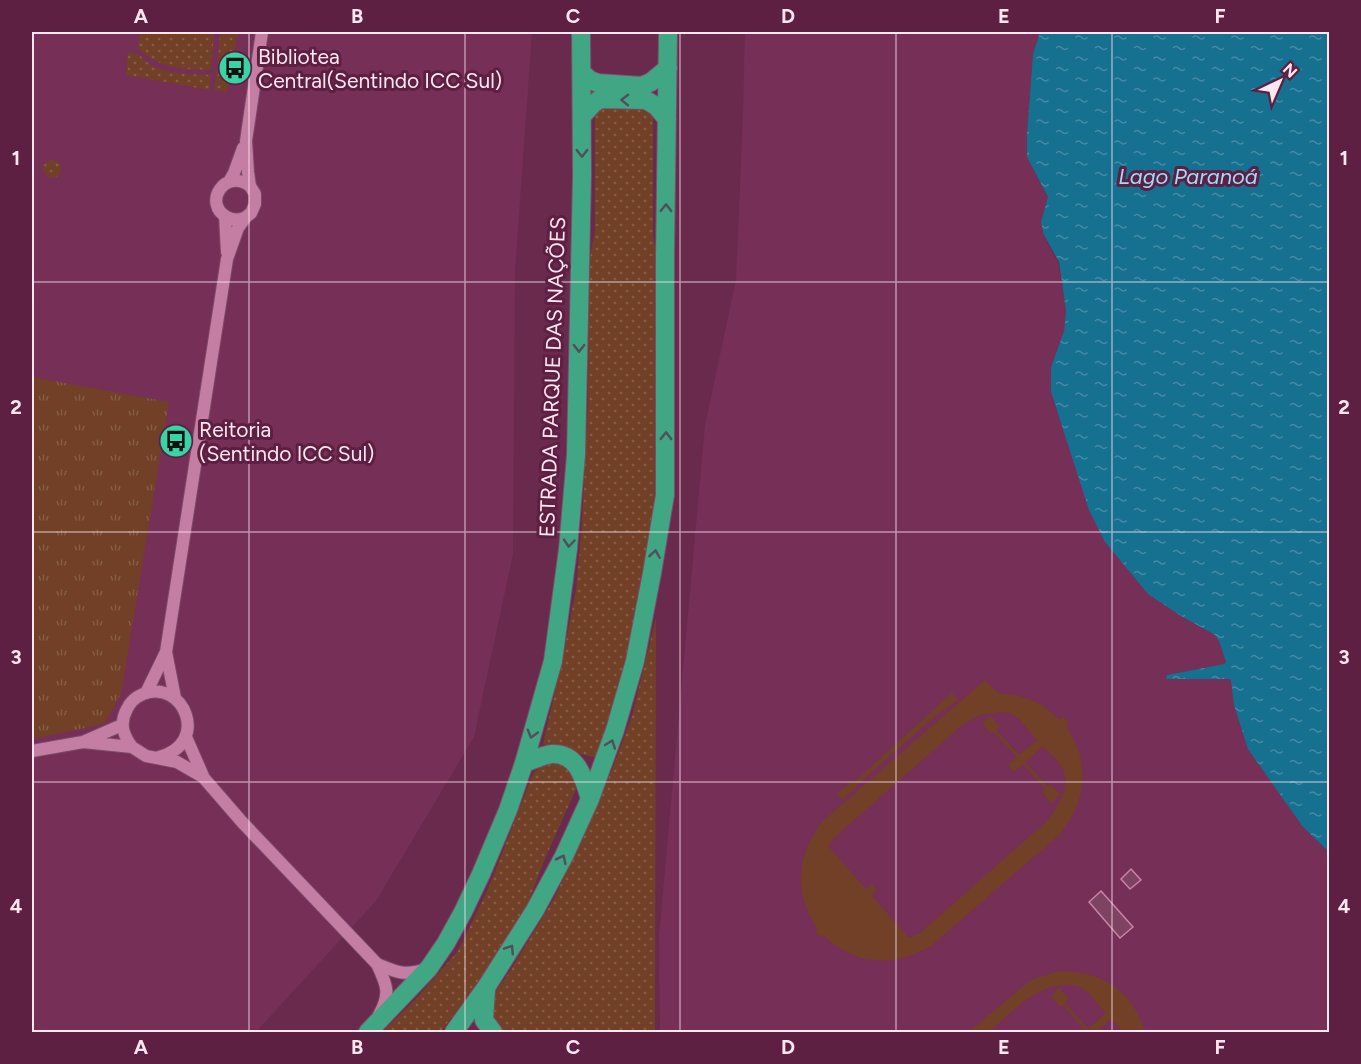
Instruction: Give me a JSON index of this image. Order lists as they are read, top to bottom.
{
  "streets": {
    "highway": ["ESTRADA PARQUE DAS NAÇÕES"]
  },
  "water": ["Lago Paranoá"],
  "places": {
    "bus stop": ["Bibliotea Central(Sentindo ICC Sul)", "Reitoria (Sentindo ICC Sul)"]
  },
  "north": "top right",
  "grid": {
    "columns": [
      "A",
      "B",
      "C",
      "D",
      "E",
      "F"
    ],
    "rows": [
      "1",
      "2",
      "3",
      "4"
    ]
  }
}
